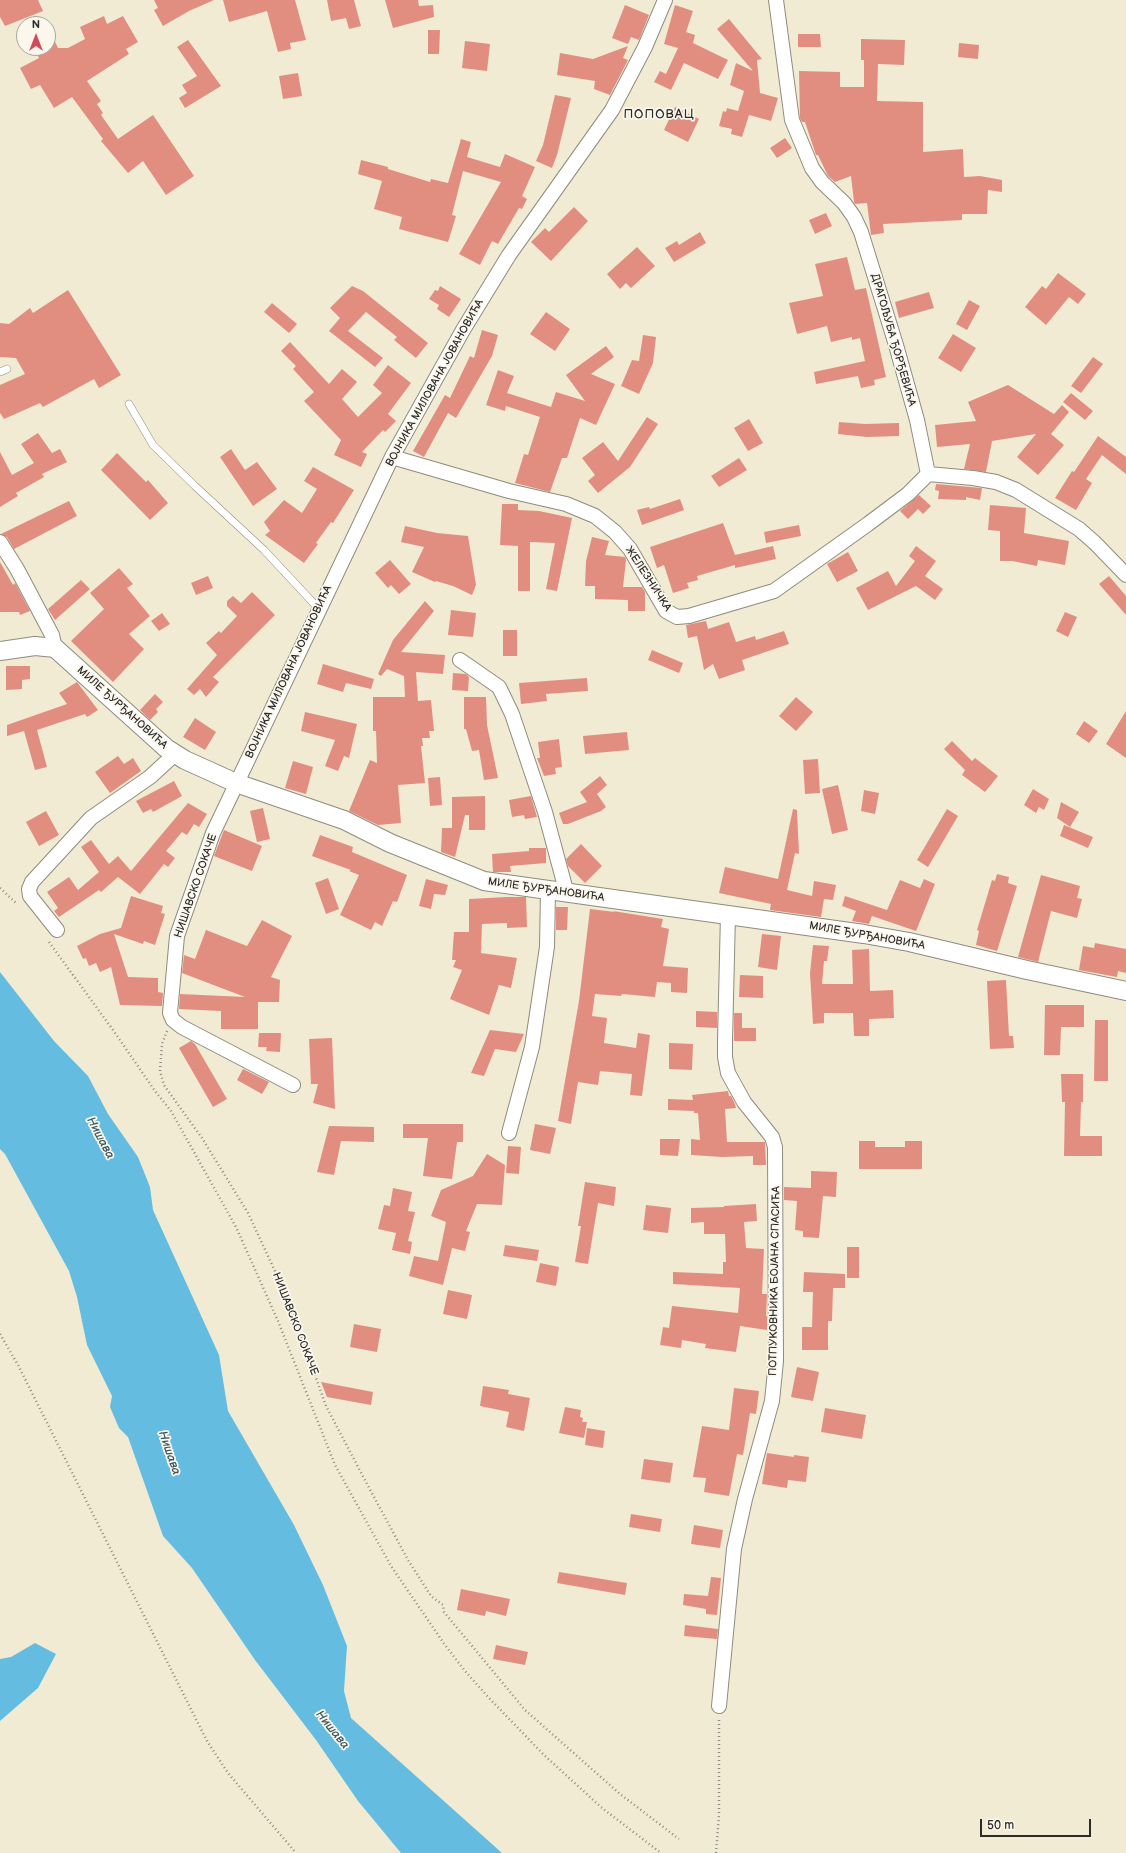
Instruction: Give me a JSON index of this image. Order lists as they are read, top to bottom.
{
  "streets": {
    "street": [
      "ДРАГОЉУБА ЂОРЂЕВИЋА",
      "ВОЈНИКА МИЛОВАНА ЈОВАНОВИЋА",
      "ЖЕЛЕЗНИЧКА",
      "МИЛЕ ЂУРЂАНОВИЋА",
      "НИШАВСКО СОКАЧЕ",
      "ПОТПУКОВНИКА БОЈАНА СПАСИЋА"
    ]
  },
  "crossings": [
    ["ДРАГОЉУБА ЂОРЂЕВИЋА", "ЖЕЛЕЗНИЧКА"],
    ["ВОЈНИКА МИЛОВАНА ЈОВАНОВИЋА", "ЖЕЛЕЗНИЧКА"],
    ["ВОЈНИКА МИЛОВАНА ЈОВАНОВИЋА", "МИЛЕ ЂУРЂАНОВИЋА"],
    ["ВОЈНИКА МИЛОВАНА ЈОВАНОВИЋА", "НИШАВСКО СОКАЧЕ"],
    ["МИЛЕ ЂУРЂАНОВИЋА", "НИШАВСКО СОКАЧЕ"],
    ["МИЛЕ ЂУРЂАНОВИЋА", "ПОТПУКОВНИКА БОЈАНА СПАСИЋА"]
  ],
  "districts": ["ПОПОВАЦ"],
  "water": ["Нишава"],
  "scale_bar": "50 m",
  "north": "top"
}
